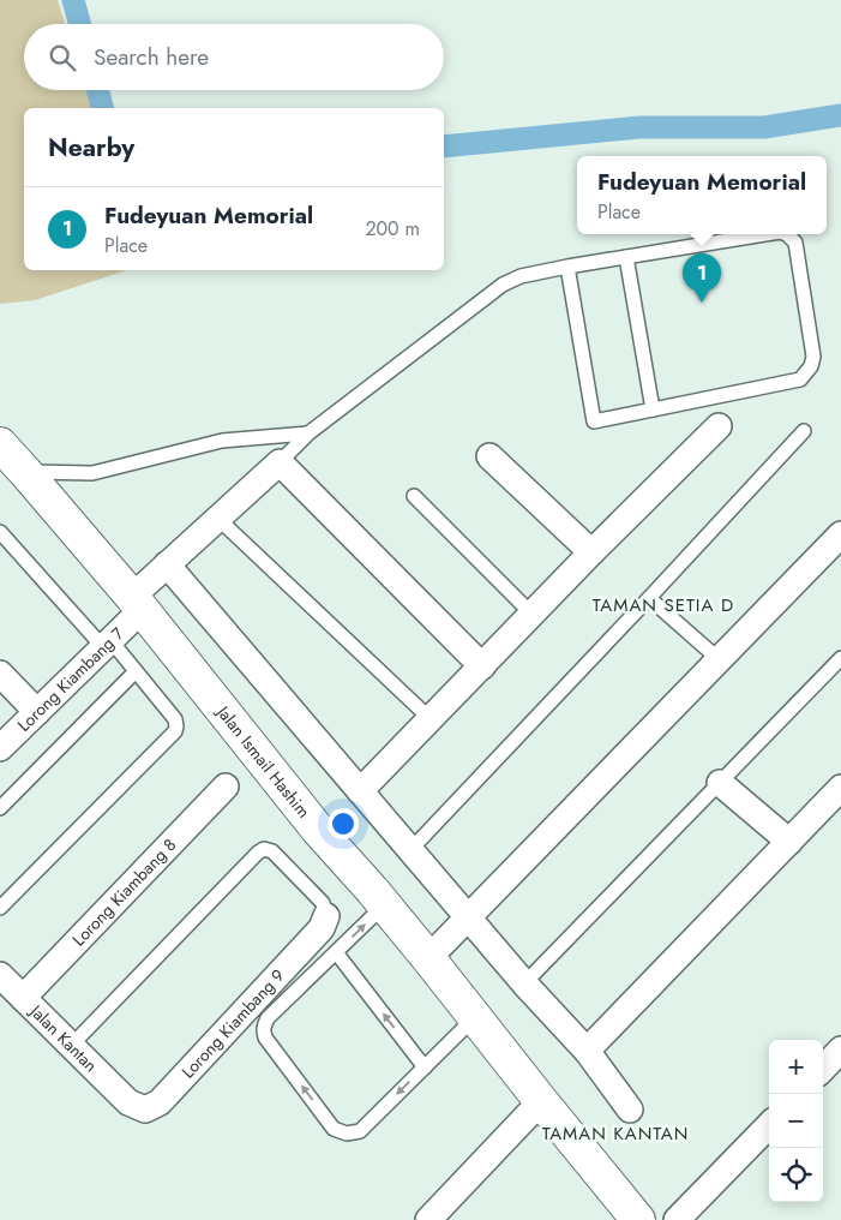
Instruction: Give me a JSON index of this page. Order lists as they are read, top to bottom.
{
  "streets": {
    "street": [
      "Lorong Kiambang 7",
      "Jalan Ismail Hashim",
      "Lorong Kiambang 8",
      "Lorong Kiambang 9",
      "Jalan Kantan"
    ]
  },
  "crossings": [
    ["Lorong Kiambang 7", "Jalan Ismail Hashim"],
    ["Lorong Kiambang 8", "Jalan Kantan"],
    ["Lorong Kiambang 9", "Jalan Kantan"]
  ],
  "districts": ["TAMAN SETIA D", "TAMAN KANTAN"],
  "page": {
    "search": "Search here",
    "heading": "Nearby",
    "popup": ["Fudeyuan Memorial", "Place"],
    "list": [
      {
        "mark": "1",
        "name": "Fudeyuan Memorial",
        "note": "Place",
        "value": "200 m"
      }
    ],
    "pins": "1",
    "map_buttons": ["+", "−"]
  }
}
